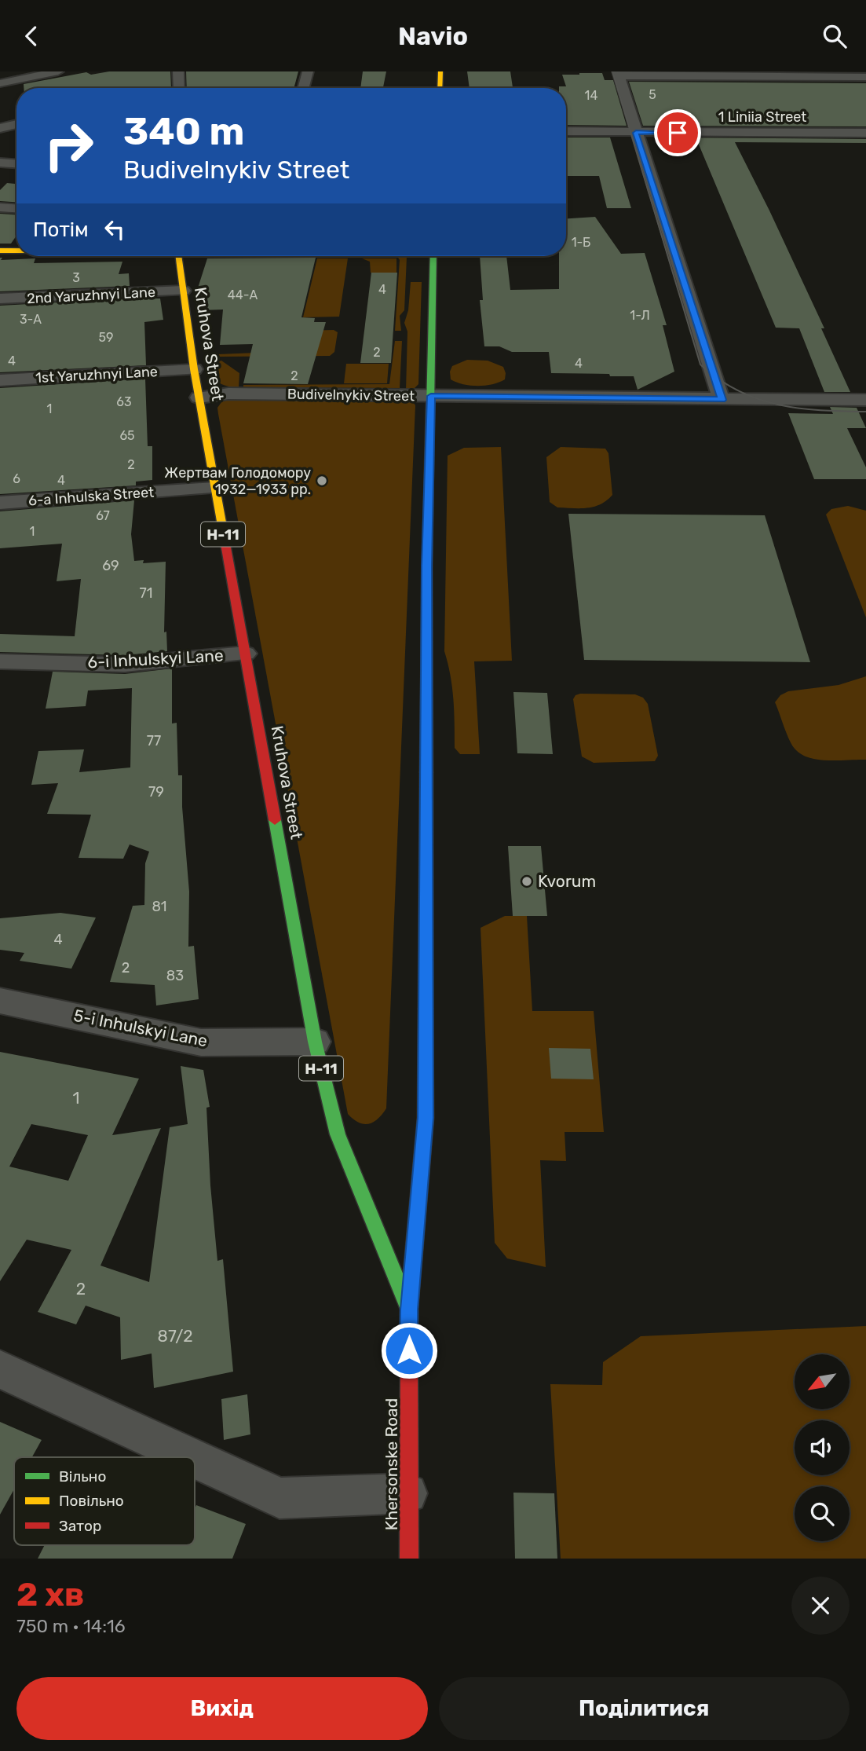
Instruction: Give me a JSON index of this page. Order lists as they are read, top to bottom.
{
  "streets": {
    "main road": ["Kruhova Street", "Н-11", "Khersonske Road"],
    "street": [
      "1 Liniia Street",
      "2nd Yaruzhnyi Lane",
      "1st Yaruzhnyi Lane",
      "Budivelnykiv Street",
      "6-a Inhulska Street",
      "6-i Inhulskyi Lane",
      "5-i Inhulskyi Lane"
    ]
  },
  "crossings": [
    ["2nd Yaruzhnyi Lane", "Kruhova Street"],
    ["Kruhova Street", "1st Yaruzhnyi Lane"],
    ["Kruhova Street", "Budivelnykiv Street"],
    ["Kruhova Street", "6-a Inhulska Street"],
    ["Kruhova Street", "6-i Inhulskyi Lane"],
    ["Kruhova Street", "5-i Inhulskyi Lane"],
    ["Kruhova Street", "Khersonske Road"],
    ["Budivelnykiv Street", "Khersonske Road"]
  ],
  "places": ["Жертвам Голодомору 1932—1933 рр.", "Kvorum"],
  "house_numbers": [
    "5",
    "14",
    "1-Б",
    "3",
    "4",
    "44-А",
    "1-Л",
    "3-А",
    "59",
    "2",
    "4",
    "4",
    "2",
    "63",
    "1",
    "65",
    "2",
    "6",
    "4",
    "67",
    "1",
    "69",
    "71",
    "77",
    "79",
    "81",
    "4",
    "2",
    "83",
    "1",
    "2",
    "87/2"
  ],
  "legend": ["Вільно", "Повільно", "Затор"],
  "north": "bottom left",
  "page": {
    "header": "Navio",
    "turn": ["340 m", "Budivelnykiv Street"],
    "then": "Потім",
    "heading": ["2 хв", "750 m · 14:16"],
    "buttons": ["Вихід", "Поділитися"]
  }
}
